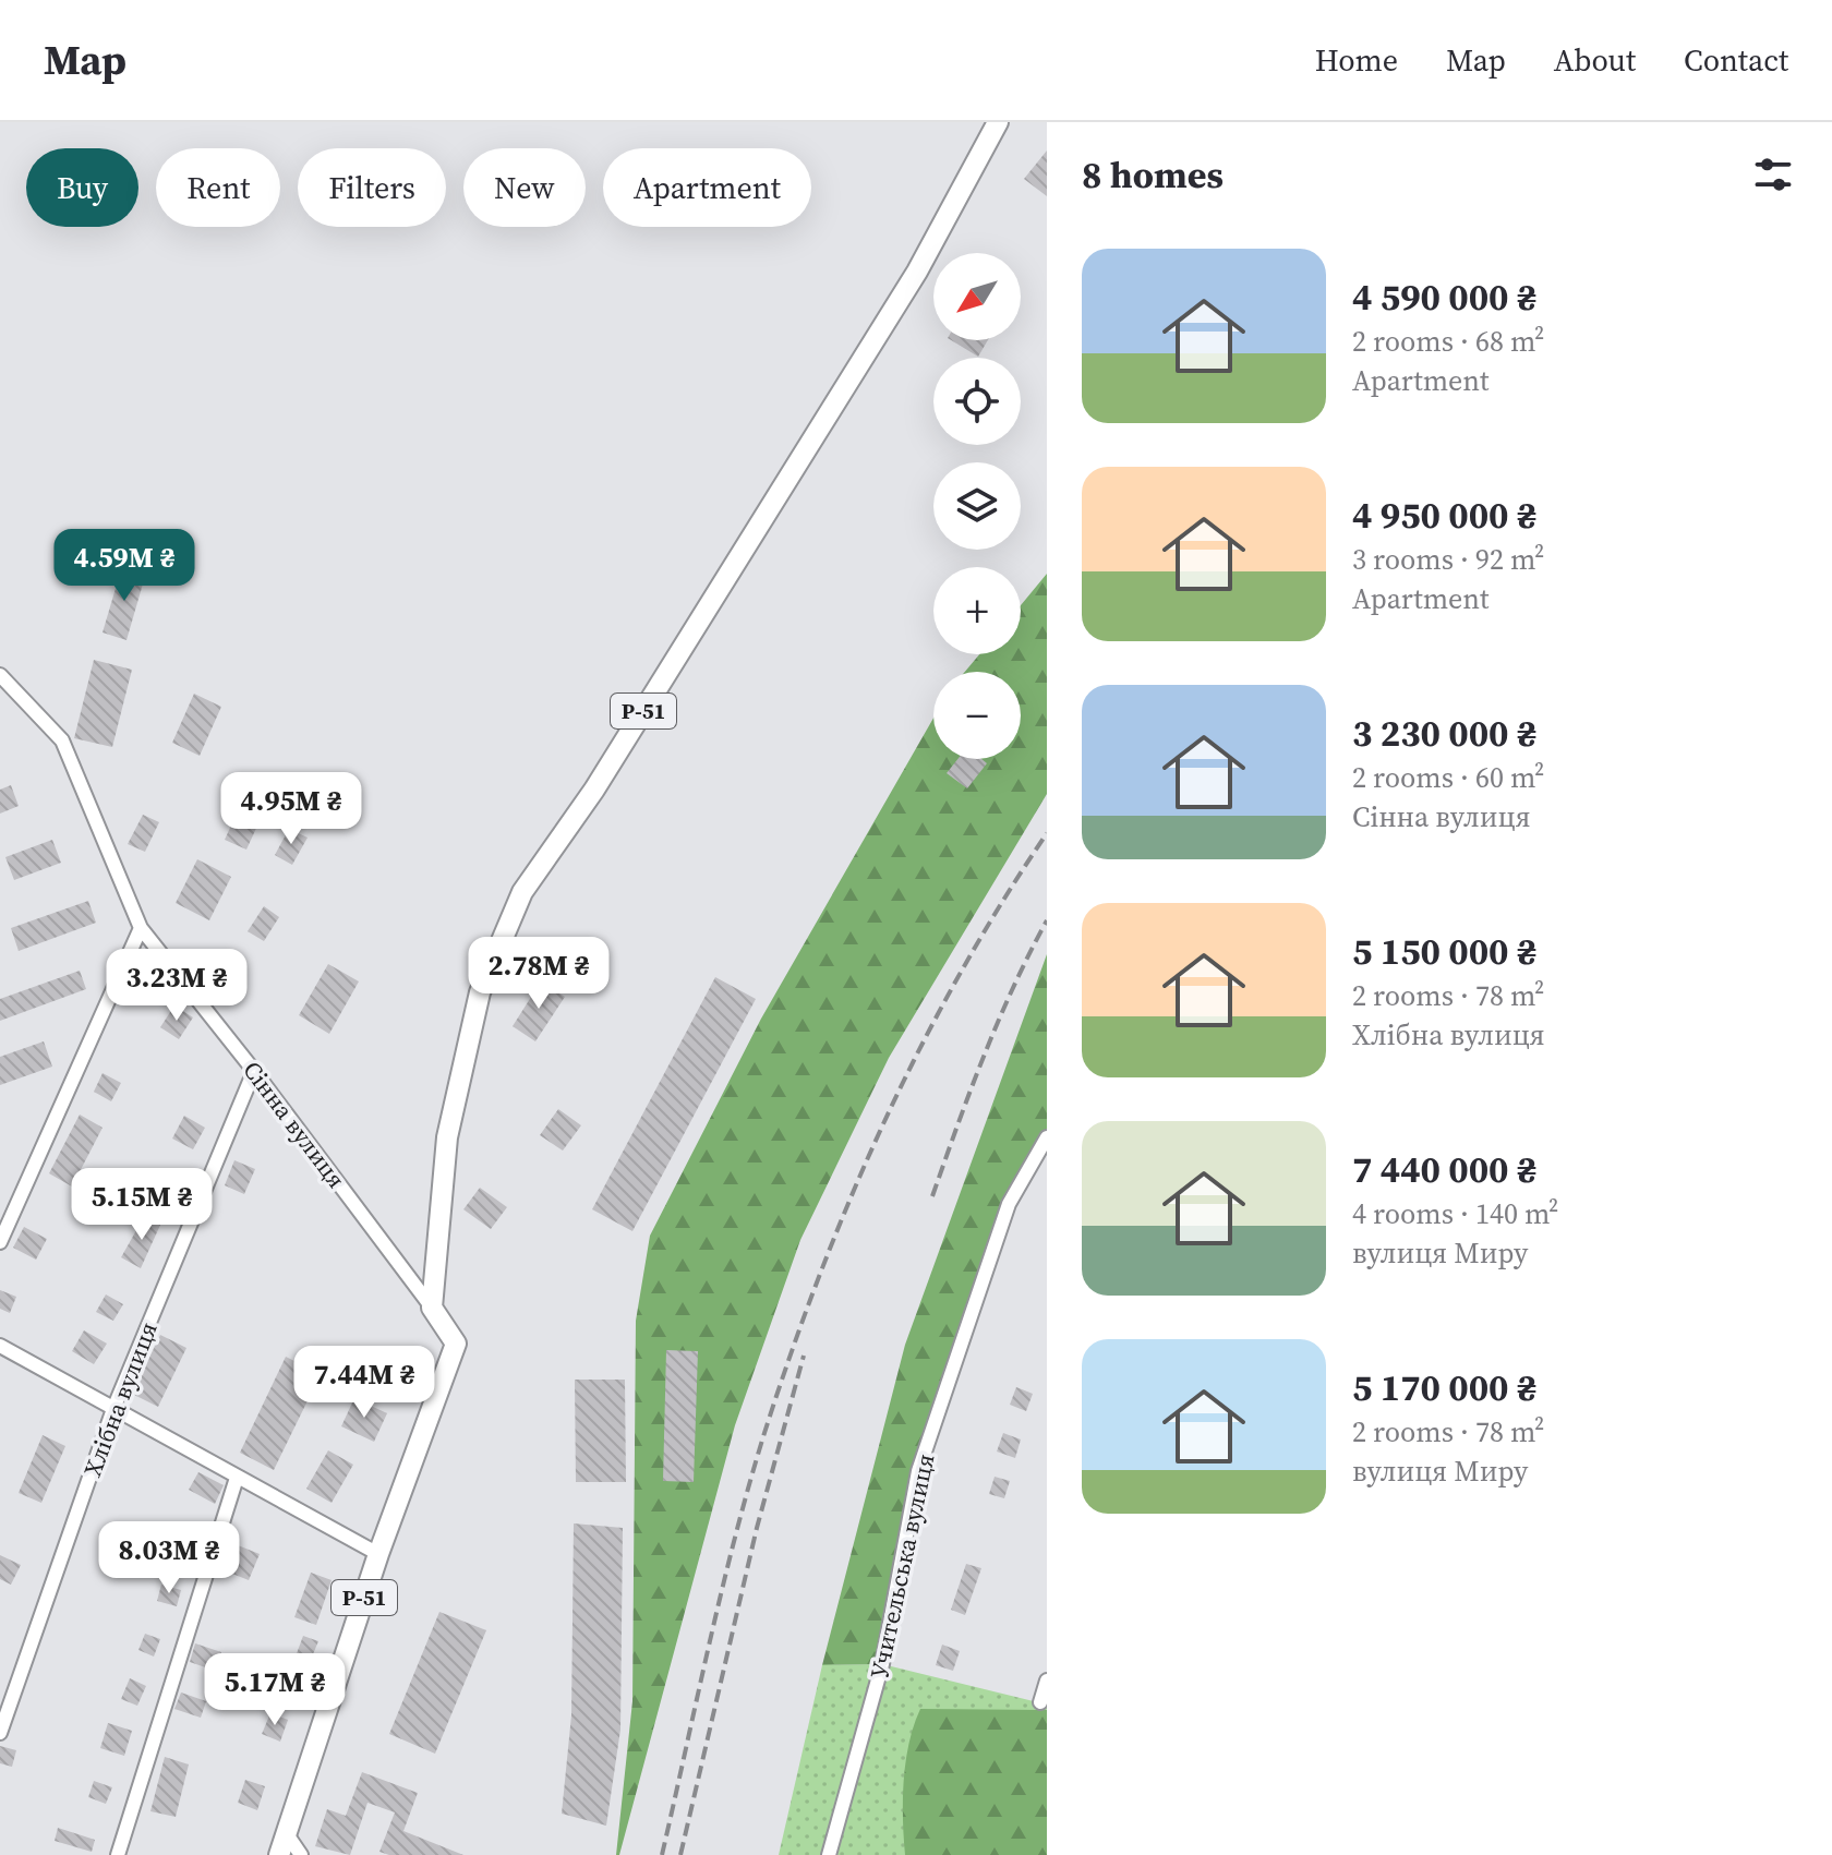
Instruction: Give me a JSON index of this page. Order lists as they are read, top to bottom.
{
  "streets": {
    "main road": ["Р-51"],
    "street": ["Сінна вулиця", "Хлібна вулиця", "Учительська вулиця"]
  },
  "crossings": [
    ["Р-51", "Сінна вулиця"],
    ["Сінна вулиця", "Хлібна вулиця"]
  ],
  "north": "bottom left",
  "page": {
    "header": "Map",
    "nav": [
      "Home",
      "Map",
      "About",
      "Contact"
    ],
    "heading": "8 homes",
    "chip": [
      "Buy",
      "Rent",
      "Filters",
      "New",
      "Apartment"
    ],
    "list": [
      {
        "name": "4 590 000 ₴",
        "note": "2 rooms · 68 m² · Apartment"
      },
      {
        "name": "4 950 000 ₴",
        "note": "3 rooms · 92 m² · Apartment"
      },
      {
        "name": "3 230 000 ₴",
        "note": "2 rooms · 60 m² · Сінна вулиця"
      },
      {
        "name": "5 150 000 ₴",
        "note": "2 rooms · 78 m² · Хлібна вулиця"
      },
      {
        "name": "7 440 000 ₴",
        "note": "4 rooms · 140 m² · вулиця Миру"
      },
      {
        "name": "5 170 000 ₴",
        "note": "2 rooms · 78 m² · вулиця Миру"
      }
    ],
    "map_buttons": ["+", "−"],
    "price": [
      "4.59M ₴",
      "4.95M ₴",
      "2.78M ₴",
      "3.23M ₴",
      "5.15M ₴",
      "7.44M ₴",
      "8.03M ₴",
      "5.17M ₴"
    ]
  }
}
